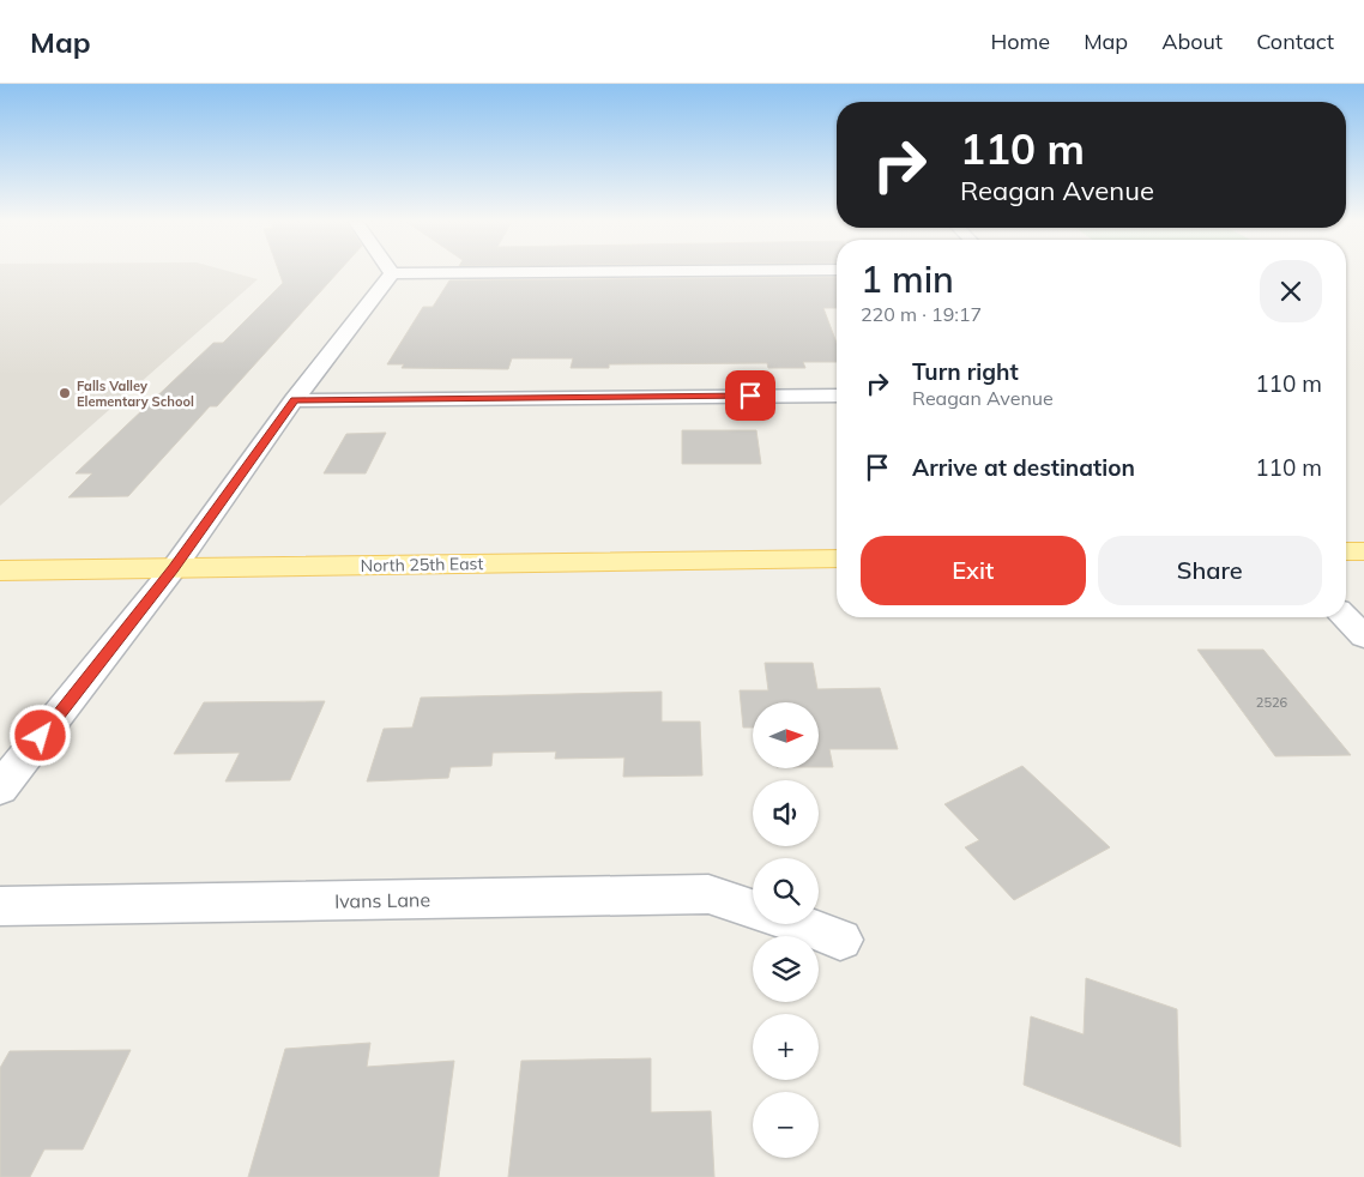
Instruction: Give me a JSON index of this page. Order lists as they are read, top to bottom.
{
  "streets": {
    "main road": ["North 25th East"],
    "street": ["Ivans Lane"]
  },
  "places": ["Falls Valley Elementary School"],
  "house_numbers": ["2526"],
  "north": "right",
  "page": {
    "header": "Map",
    "nav": [
      "Home",
      "Map",
      "About",
      "Contact"
    ],
    "turn": ["110 m", "Reagan Avenue"],
    "heading": ["1 min", "220 m · 19:17"],
    "list": [
      {
        "name": "Turn right",
        "note": "Reagan Avenue",
        "value": "110 m"
      },
      {
        "name": "Arrive at destination",
        "value": "110 m"
      }
    ],
    "buttons": ["Exit", "Share"],
    "map_buttons": ["+", "−"]
  }
}
